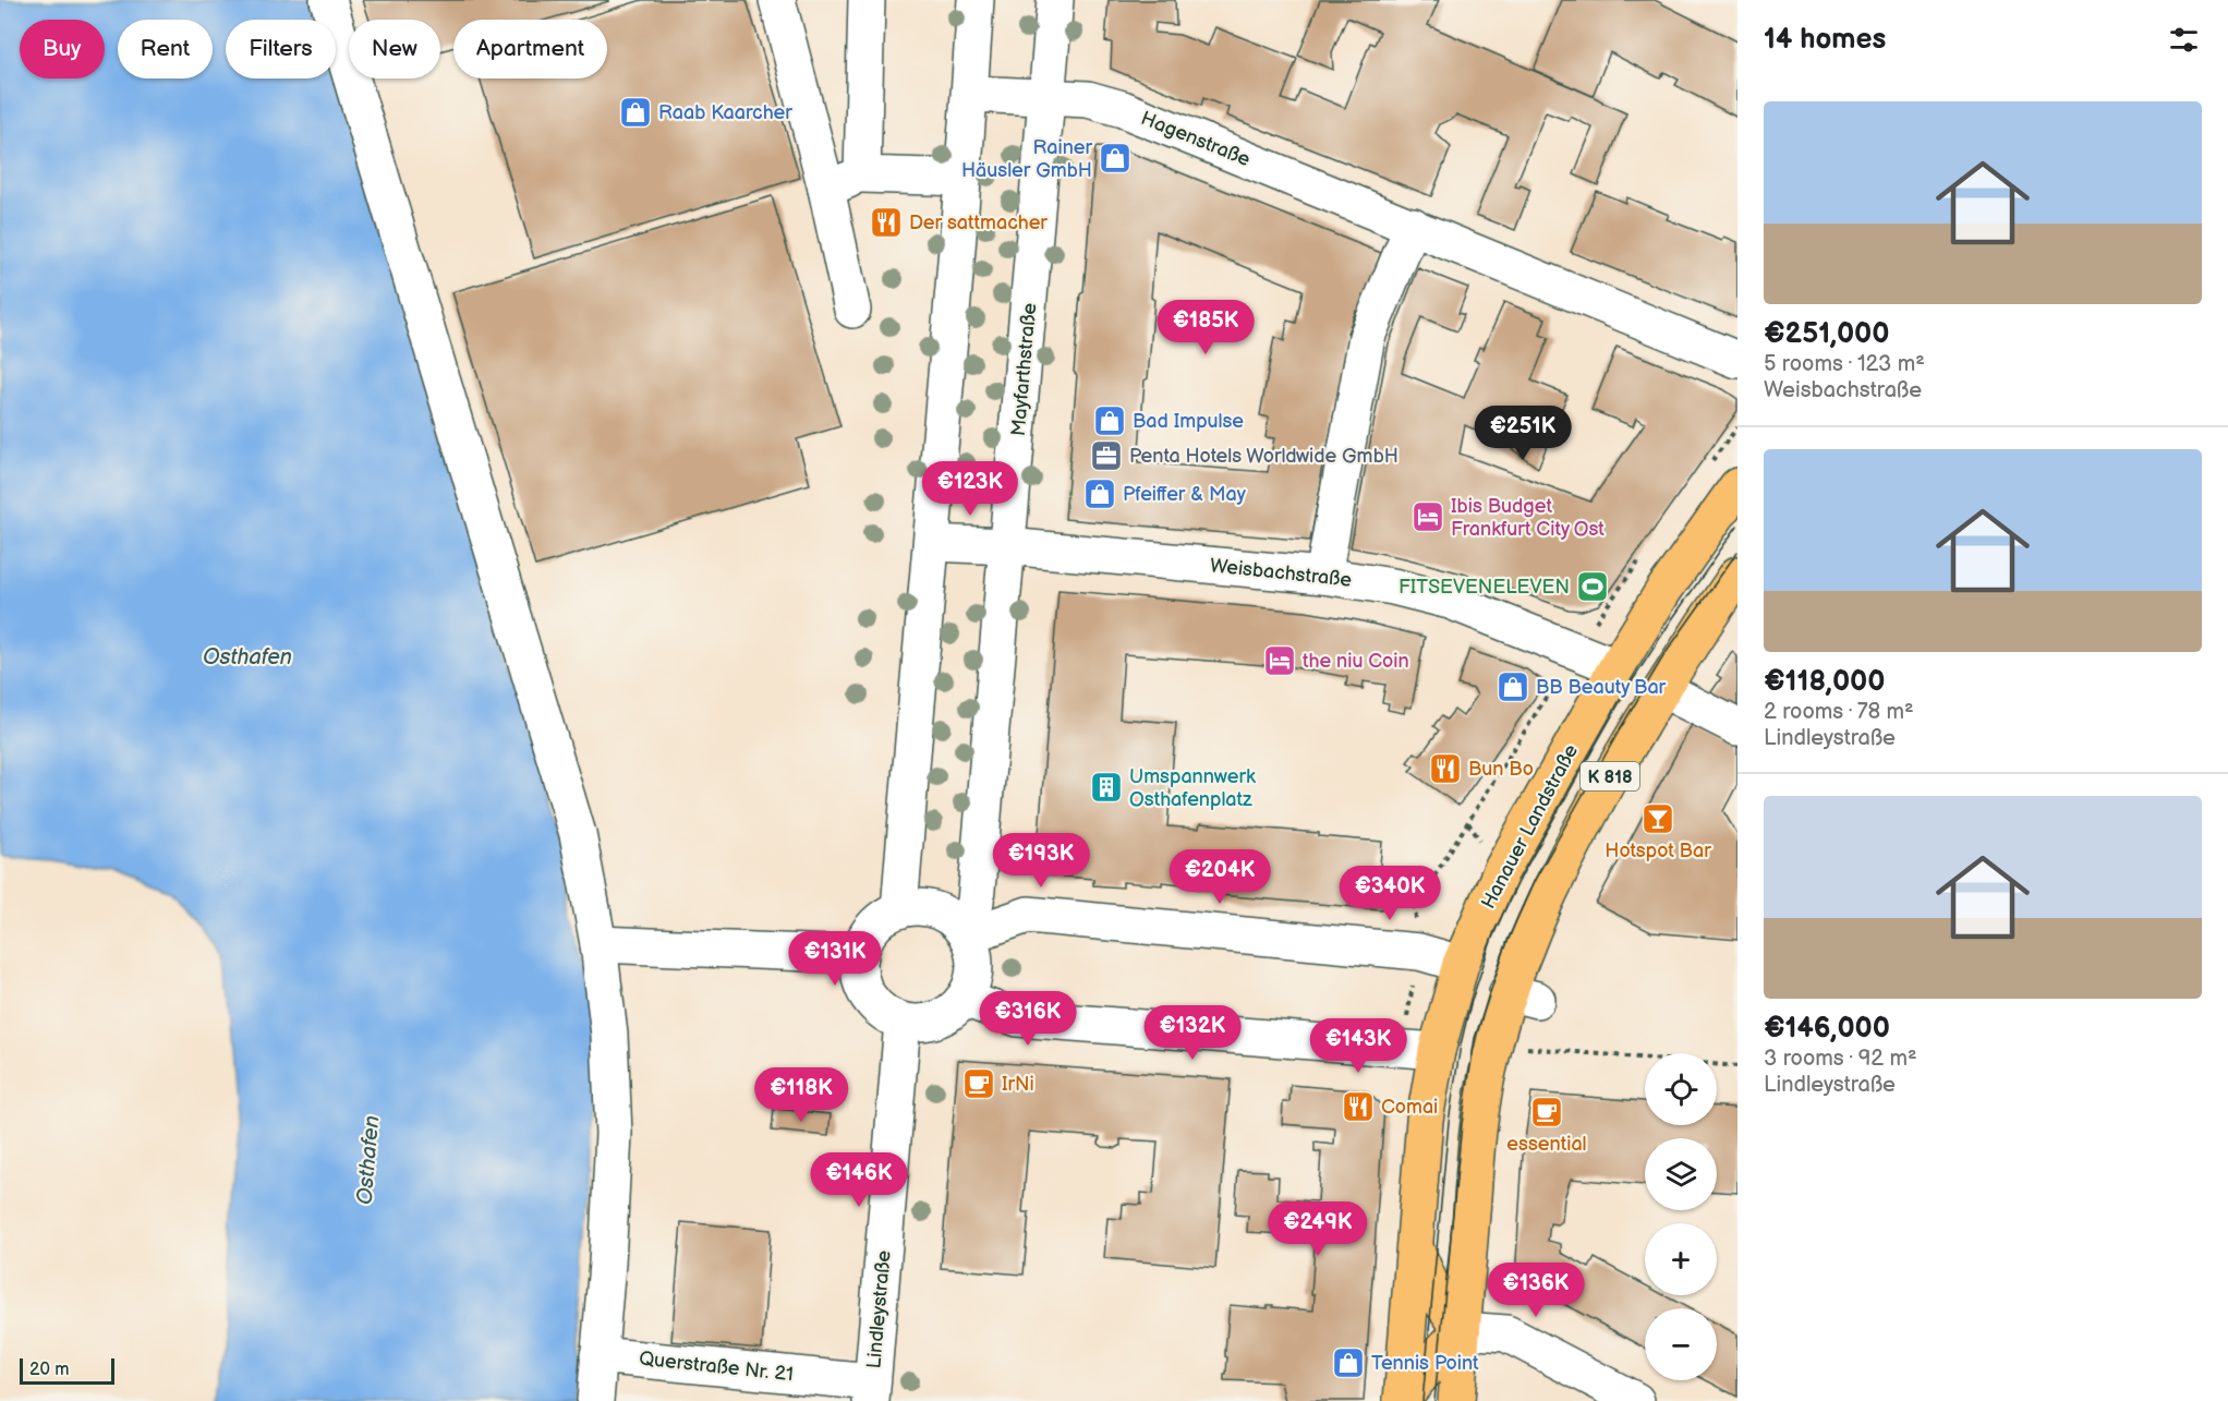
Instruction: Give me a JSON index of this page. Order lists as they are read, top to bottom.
{
  "streets": {
    "main road": ["K 818", "Hanauer Landstraße"],
    "street": [
      "Hagenstraße",
      "Mayfarthstraße",
      "Weisbachstraße",
      "Lindleystraße",
      "Querstraße Nr. 21"
    ]
  },
  "crossings": [
    ["Hagenstraße", "Mayfarthstraße"],
    ["Mayfarthstraße", "Weisbachstraße"],
    ["Mayfarthstraße", "Lindleystraße"],
    ["Weisbachstraße", "Hanauer Landstraße"],
    ["Lindleystraße", "Querstraße Nr. 21"]
  ],
  "water": ["Osthafen"],
  "places": {
    "shop": [
      "Raab Kaarcher",
      "Rainer Häusler GmbH",
      "Bad Impulse",
      "Pfeiffer & May",
      "BB Beauty Bar",
      "Tennis Point"
    ],
    "restaurant": ["Der sattmacher", "Bun Bo", "Comai"],
    "office": ["Penta Hotels Worldwide GmbH"],
    "hotel": ["Ibis Budget Frankfurt City Ost", "the niu Coin"],
    "sports": ["FITSEVENELEVEN"],
    "building": ["Umspannwerk Osthafenplatz"],
    "bar": ["Hotspot Bar"],
    "cafe": ["IrNi", "essential"]
  },
  "scale_bar": "20 m",
  "page": {
    "heading": "14 homes",
    "chip": [
      "Buy",
      "Rent",
      "Filters",
      "New",
      "Apartment"
    ],
    "list": [
      {
        "name": "€251,000",
        "note": "5 rooms · 123 m² · Weisbachstraße"
      },
      {
        "name": "€118,000",
        "note": "2 rooms · 78 m² · Lindleystraße"
      },
      {
        "name": "€146,000",
        "note": "3 rooms · 92 m² · Lindleystraße"
      }
    ],
    "price": [
      "€185K",
      "€251K",
      "€123K",
      "€193K",
      "€204K",
      "€340K",
      "€131K",
      "€316K",
      "€132K",
      "€143K",
      "€118K",
      "€146K",
      "€249K",
      "€136K"
    ],
    "map_buttons": ["+", "−"],
    "scale": "20 m"
  }
}
